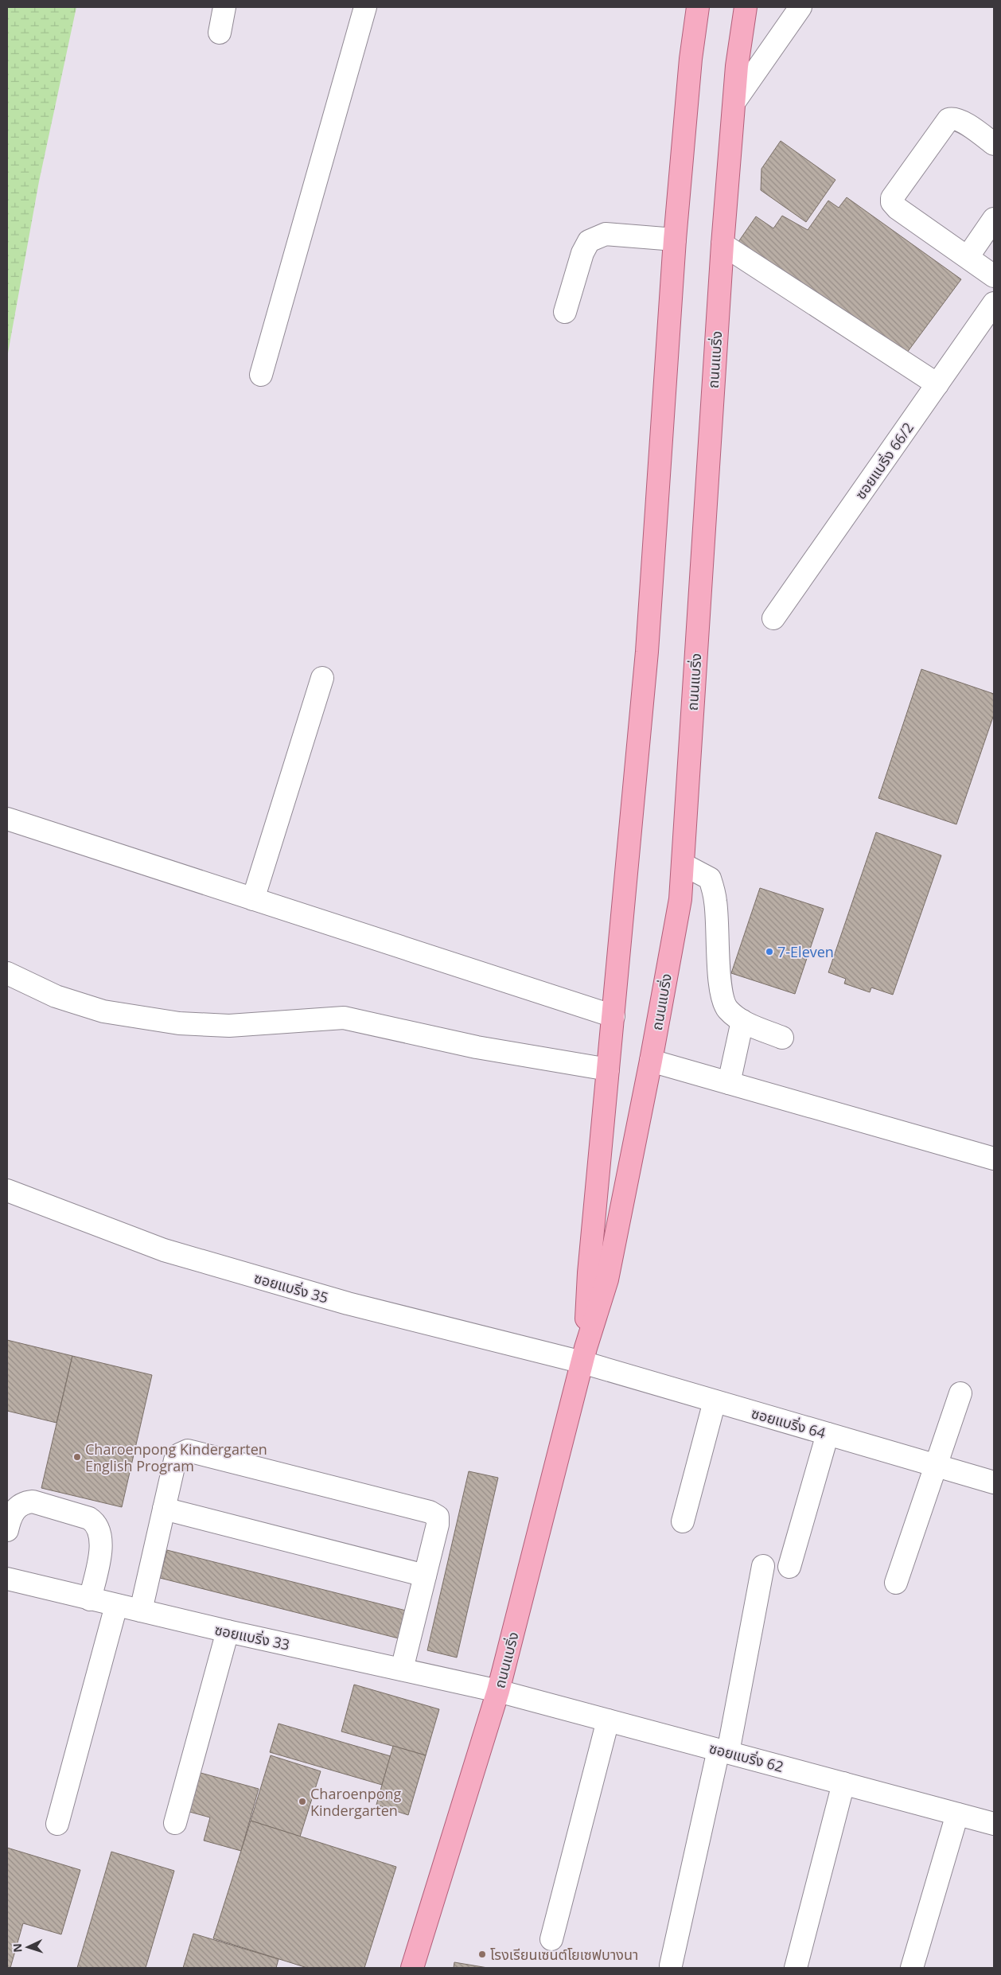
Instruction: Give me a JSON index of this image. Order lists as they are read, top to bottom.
{
  "streets": {
    "main road": ["ถนนแบริ่ง"],
    "street": [
      "ซอยแบริ่ง 66/2",
      "ซอยแบริ่ง 35",
      "ซอยแบริ่ง 64",
      "ซอยแบริ่ง 33",
      "ซอยแบริ่ง 62"
    ]
  },
  "crossings": [
    ["ถนนแบริ่ง", "ซอยแบริ่ง 35"],
    ["ถนนแบริ่ง", "ซอยแบริ่ง 64"],
    ["ถนนแบริ่ง", "ซอยแบริ่ง 33"],
    ["ถนนแบริ่ง", "ซอยแบริ่ง 62"],
    ["ซอยแบริ่ง 35", "ซอยแบริ่ง 64"],
    ["ซอยแบริ่ง 33", "ซอยแบริ่ง 62"]
  ],
  "places": [
    "7-Eleven",
    "Charoenpong Kindergarten English Program",
    "Charoenpong Kindergarten",
    "โรงเรียนเซนต์โยเซฟบางนา"
  ],
  "north": "left"
}
